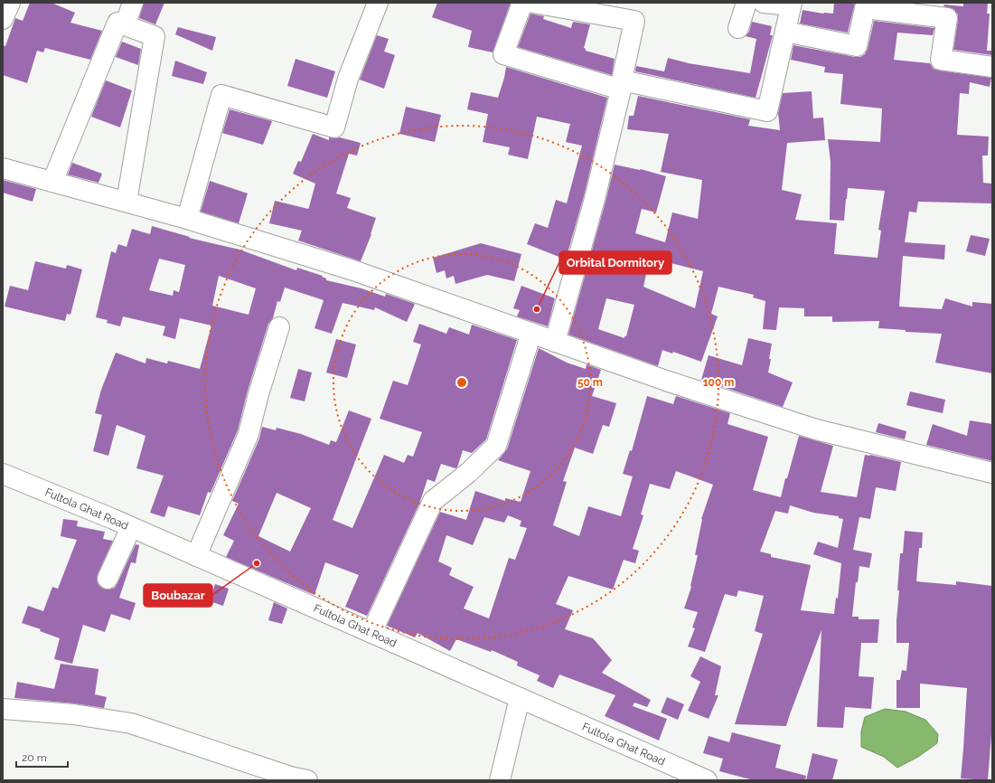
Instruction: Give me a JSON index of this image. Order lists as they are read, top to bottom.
{
  "streets": {
    "street": ["Fultola Ghat Road"]
  },
  "places": ["Orbital Dormitory", "Boubazar"],
  "scale_bar": "20 m",
  "rings": ["50 m", "100 m"]
}
